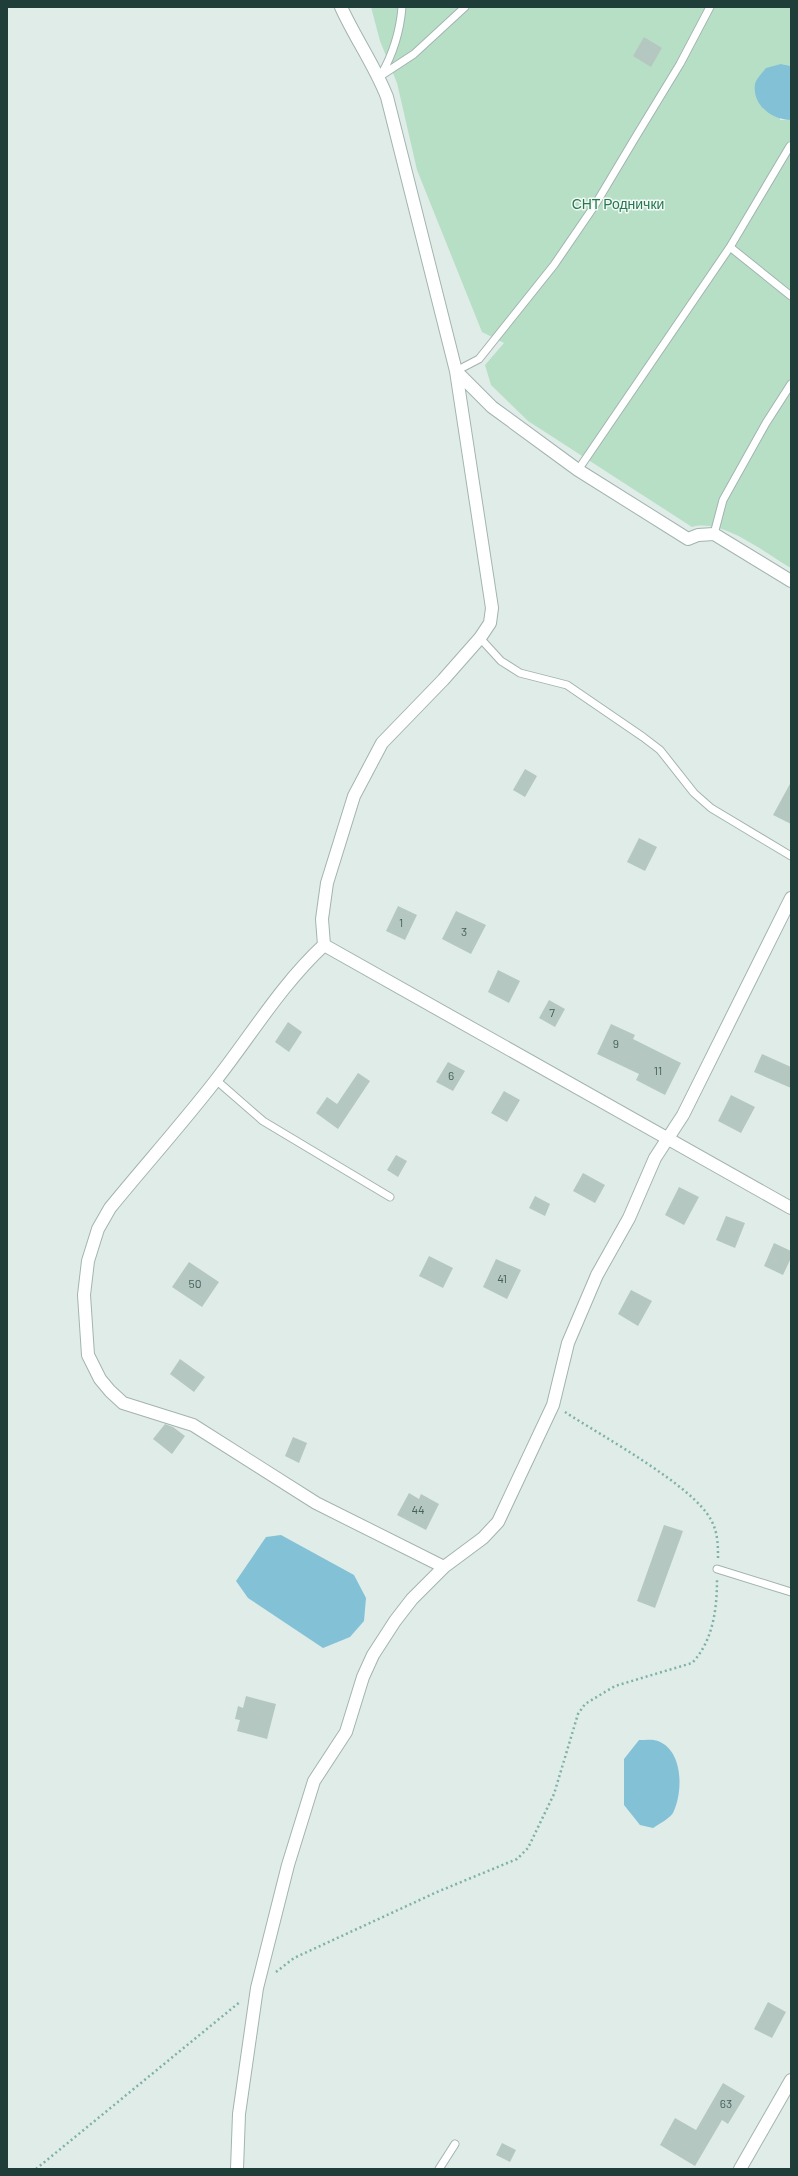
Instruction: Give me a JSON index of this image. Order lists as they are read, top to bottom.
{
  "parks": ["СНТ Роднички"],
  "house_numbers": [
    "1",
    "3",
    "7",
    "9",
    "11",
    "6",
    "41",
    "50",
    "44",
    "63"
  ]
}
